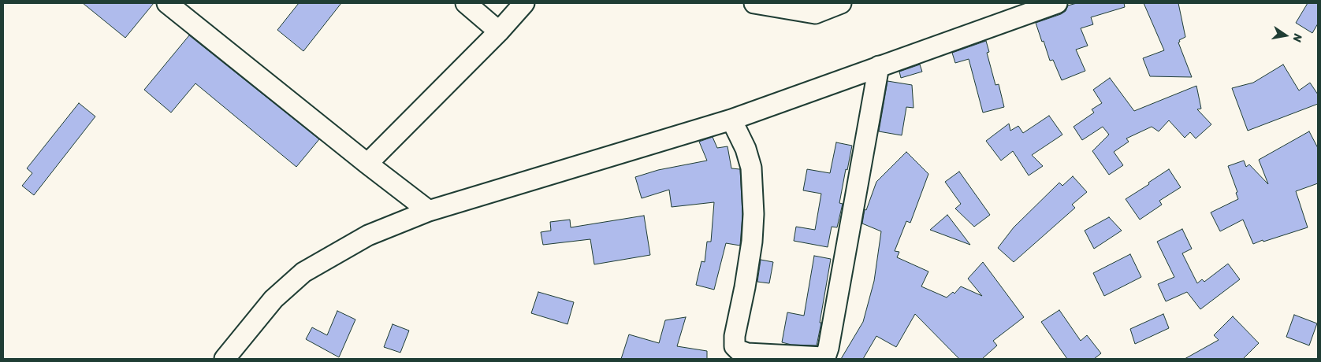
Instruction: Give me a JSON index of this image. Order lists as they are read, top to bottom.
{
  "north": "right"
}
